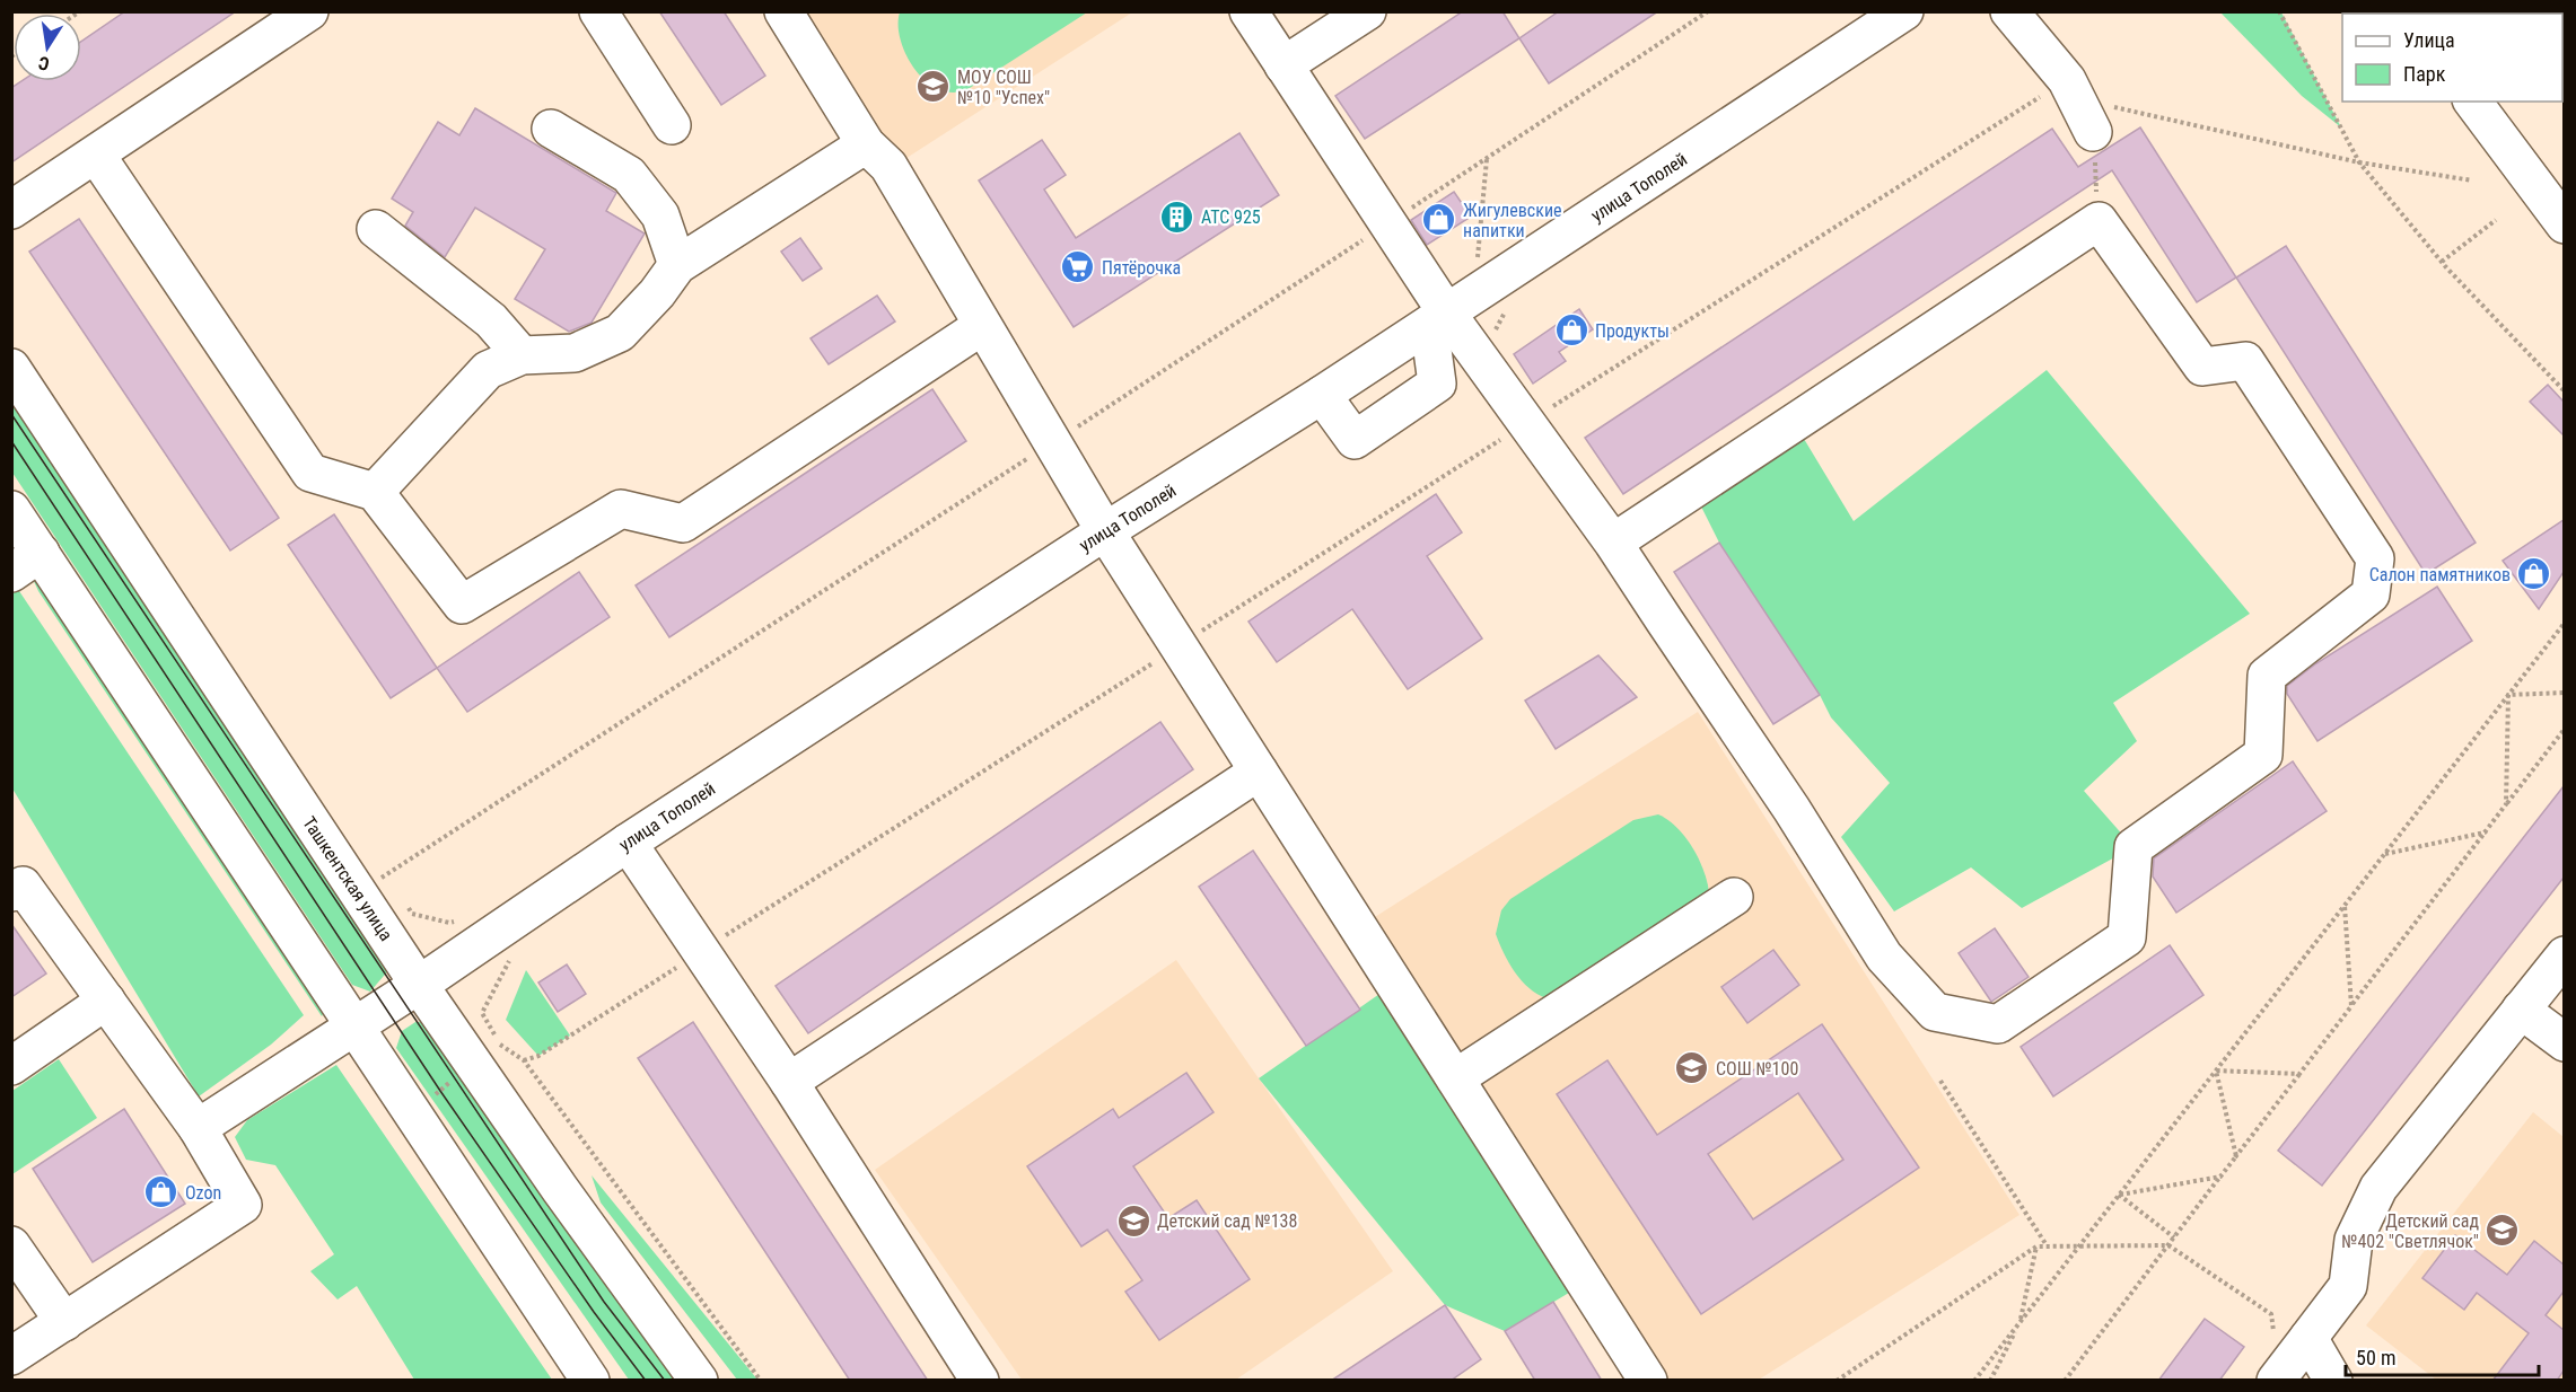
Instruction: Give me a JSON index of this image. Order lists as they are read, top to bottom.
{
  "streets": {
    "main road": ["улица Тополей", "Ташкентская улица"]
  },
  "crossings": [
    ["улица Тополей", "Ташкентская улица"]
  ],
  "places": {
    "school or university": [
      "МОУ СОШ №10 \"Успех\"",
      "СОШ №100",
      "Детский сад №138",
      "Детский сад №402 \"Светлячок\""
    ],
    "building": ["АТС 925"],
    "shop": [
      "Жигулевские напитки",
      "Продукты",
      "Салон памятников",
      "Ozon"
    ],
    "supermarket": ["Пятёрочка"]
  },
  "legend": ["Улица", "Парк"],
  "scale_bar": "50 m",
  "north": "bottom"
}
